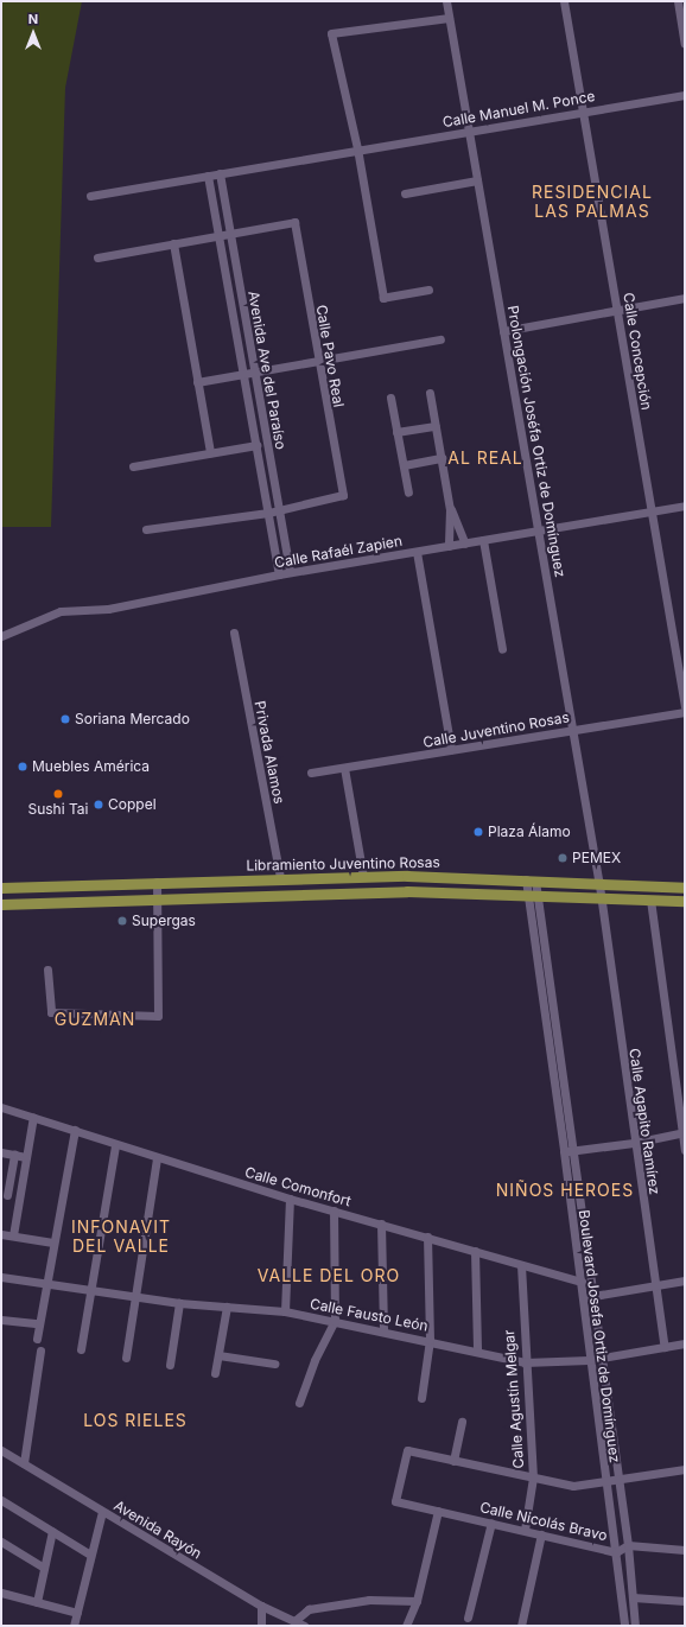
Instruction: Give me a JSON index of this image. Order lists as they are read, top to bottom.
{
  "streets": {
    "main road": ["Libramiento Juventino Rosas"],
    "street": [
      "Calle Manuel M. Ponce",
      "Calle Concepción",
      "Calle Pavo Real",
      "Avenida Ave del Paraíso",
      "Prolongación Joséfa Ortiz de Domínguez",
      "Calle Rafaél Zapien",
      "Calle Juventino Rosas",
      "Privada Alamos",
      "Calle Agapito Ramírez",
      "Calle Comonfort",
      "Calle Fausto León",
      "Boulevard Josefa Ortiz de Domínguez",
      "Calle Agustín Melgar",
      "Calle Nicolás Bravo",
      "Avenida Rayón"
    ]
  },
  "crossings": [
    ["Calle Manuel M. Ponce", "Calle Concepción"],
    ["Calle Manuel M. Ponce", "Avenida Ave del Paraíso"],
    ["Calle Manuel M. Ponce", "Prolongación Joséfa Ortiz de Domínguez"],
    ["Calle Concepción", "Calle Rafaél Zapien"],
    ["Calle Pavo Real", "Avenida Ave del Paraíso"],
    ["Avenida Ave del Paraíso", "Calle Rafaél Zapien"],
    ["Prolongación Joséfa Ortiz de Domínguez", "Calle Rafaél Zapien"],
    ["Prolongación Joséfa Ortiz de Domínguez", "Calle Juventino Rosas"],
    ["Prolongación Joséfa Ortiz de Domínguez", "Libramiento Juventino Rosas"],
    ["Prolongación Joséfa Ortiz de Domínguez", "Calle Agapito Ramírez"],
    ["Privada Alamos", "Libramiento Juventino Rosas"],
    ["Libramiento Juventino Rosas", "Calle Agapito Ramírez"],
    ["Libramiento Juventino Rosas", "Boulevard Josefa Ortiz de Domínguez"],
    ["Calle Agapito Ramírez", "Calle Fausto León"],
    ["Calle Comonfort", "Boulevard Josefa Ortiz de Domínguez"],
    ["Calle Comonfort", "Calle Agustín Melgar"],
    ["Calle Fausto León", "Boulevard Josefa Ortiz de Domínguez"],
    ["Calle Fausto León", "Calle Agustín Melgar"],
    ["Boulevard Josefa Ortiz de Domínguez", "Calle Nicolás Bravo"],
    ["Calle Agustín Melgar", "Calle Nicolás Bravo"]
  ],
  "districts": [
    "RESIDENCIAL LAS PALMAS",
    "AL REAL",
    "GUZMAN",
    "NIÑOS HEROES",
    "INFONAVIT DEL VALLE",
    "VALLE DEL ORO",
    "LOS RIELES"
  ],
  "places": [
    "Soriana Mercado",
    "Muebles América",
    "Sushi Tai",
    "Coppel",
    "Plaza Álamo",
    "PEMEX",
    "Supergas"
  ],
  "north": "top"
}
